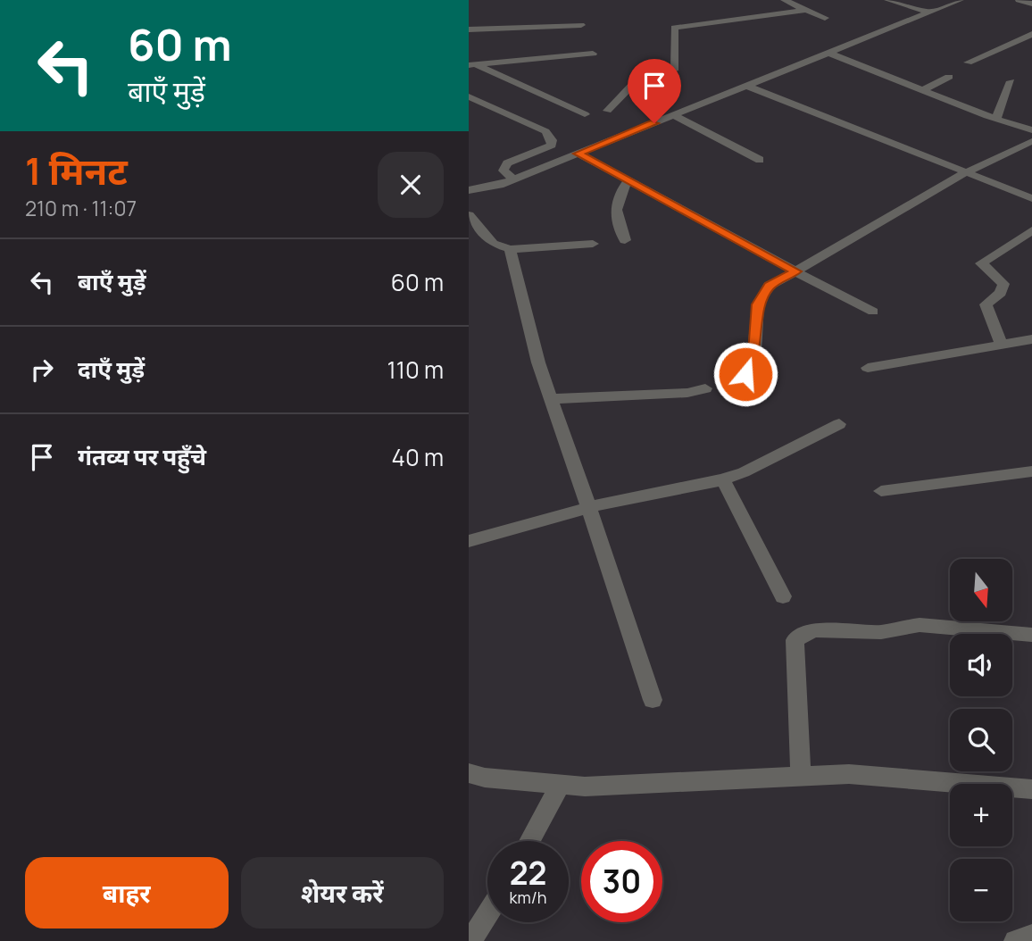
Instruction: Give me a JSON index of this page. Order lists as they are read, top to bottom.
{
  "north": "bottom",
  "page": {
    "turn": ["60 m", "बाएँ मुड़ें"],
    "heading": ["1 मिनट", "210 m · 11:07"],
    "list": [
      {
        "name": "बाएँ मुड़ें",
        "value": "60 m"
      },
      {
        "name": "दाएँ मुड़ें",
        "value": "110 m"
      },
      {
        "name": "गंतव्य पर पहुँचे",
        "value": "40 m"
      }
    ],
    "map_buttons": ["+", "−"],
    "speed": "22 km/h",
    "limit": "30",
    "buttons": ["बाहर", "शेयर करें"]
  }
}
